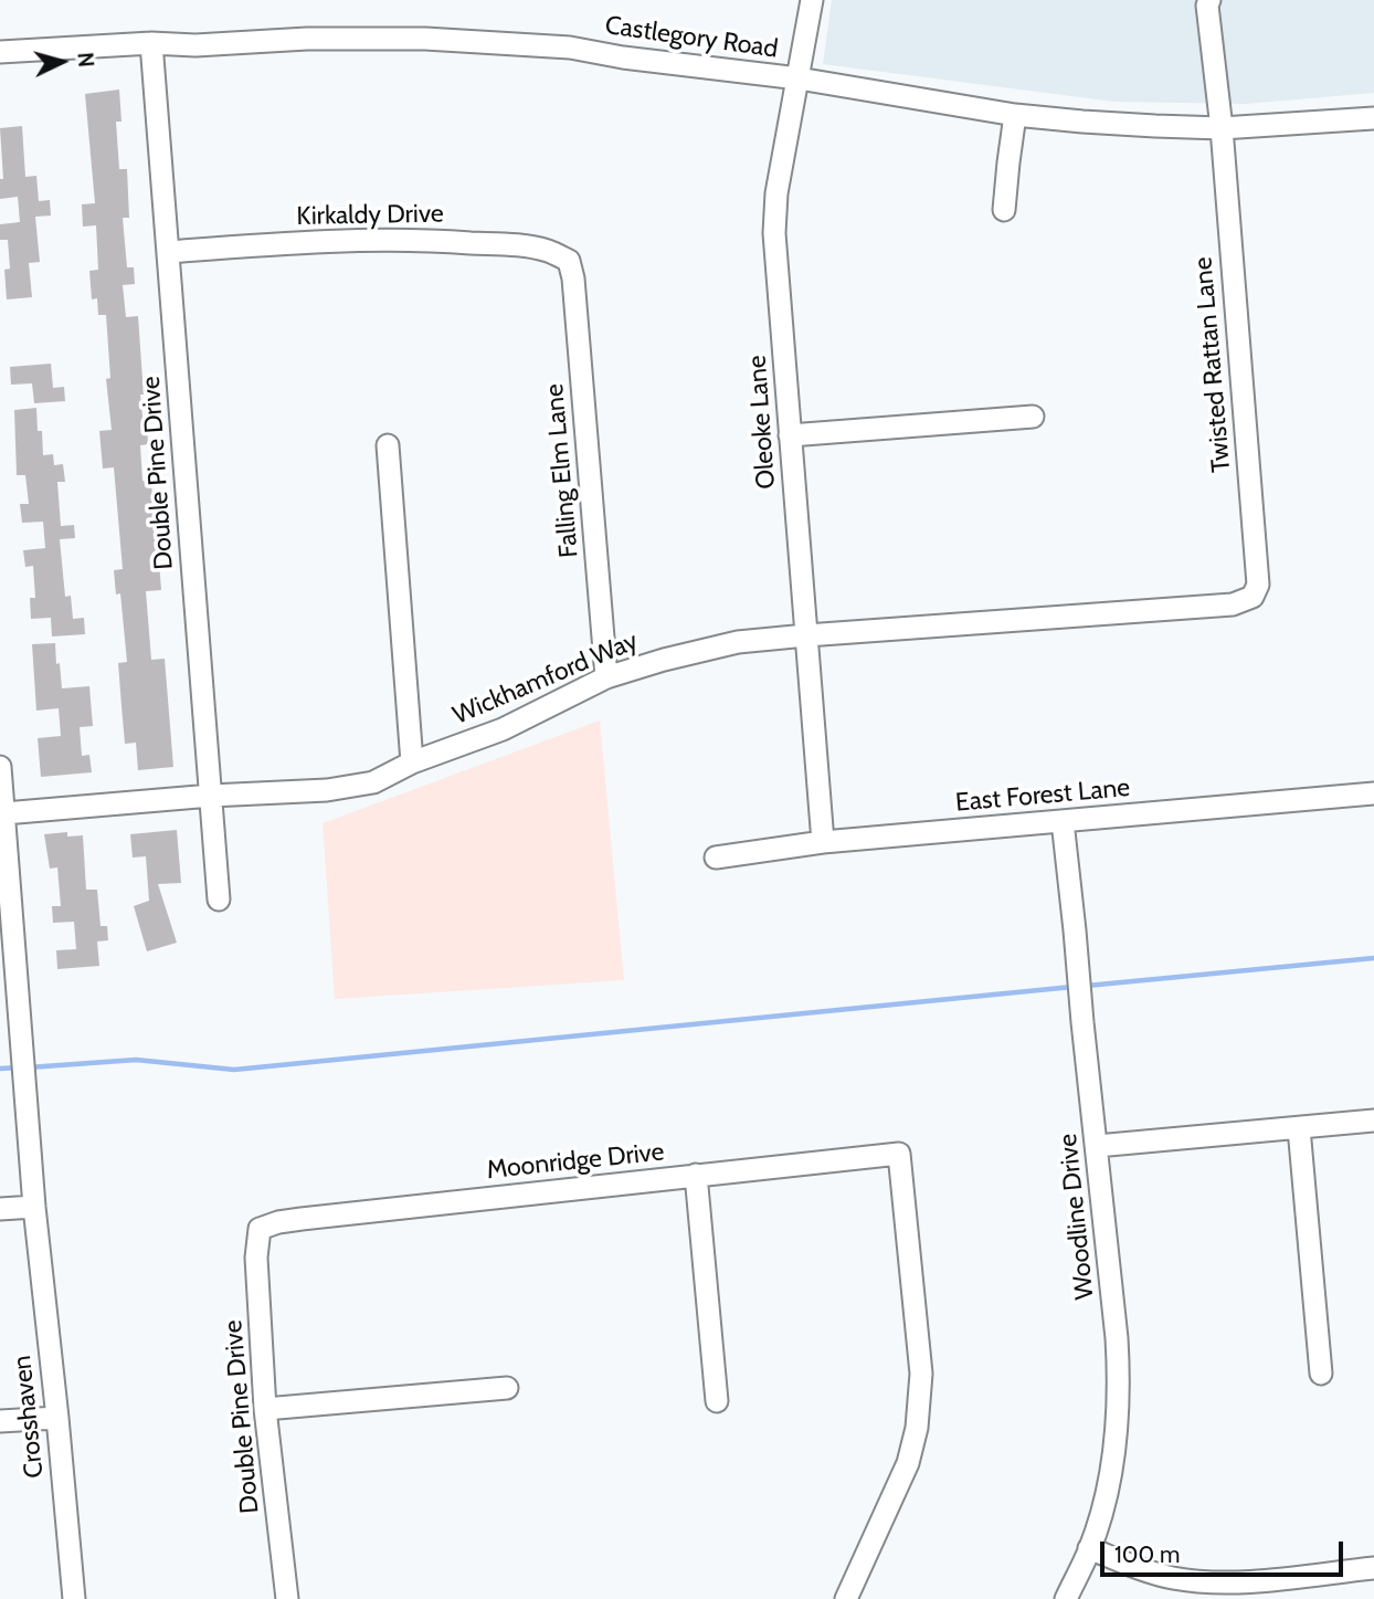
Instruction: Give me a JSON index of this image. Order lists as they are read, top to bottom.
{
  "streets": {
    "street": [
      "Castlegory Road",
      "Kirkaldy Drive",
      "Twisted Rattan Lane",
      "Oleoke Lane",
      "Falling Elm Lane",
      "Double Pine Drive",
      "Wickhamford Way",
      "East Forest Lane",
      "Moonridge Drive",
      "Woodline Drive",
      "Crosshaven"
    ]
  },
  "crossings": [
    ["Castlegory Road", "Twisted Rattan Lane"],
    ["Castlegory Road", "Oleoke Lane"],
    ["Castlegory Road", "Double Pine Drive"],
    ["Kirkaldy Drive", "Falling Elm Lane"],
    ["Kirkaldy Drive", "Double Pine Drive"],
    ["Twisted Rattan Lane", "Wickhamford Way"],
    ["Oleoke Lane", "Wickhamford Way"],
    ["Oleoke Lane", "East Forest Lane"],
    ["Falling Elm Lane", "Wickhamford Way"],
    ["Double Pine Drive", "Wickhamford Way"],
    ["Double Pine Drive", "Moonridge Drive"],
    ["Wickhamford Way", "Crosshaven"],
    ["East Forest Lane", "Woodline Drive"]
  ],
  "scale_bar": "100 m",
  "north": "right"
}
